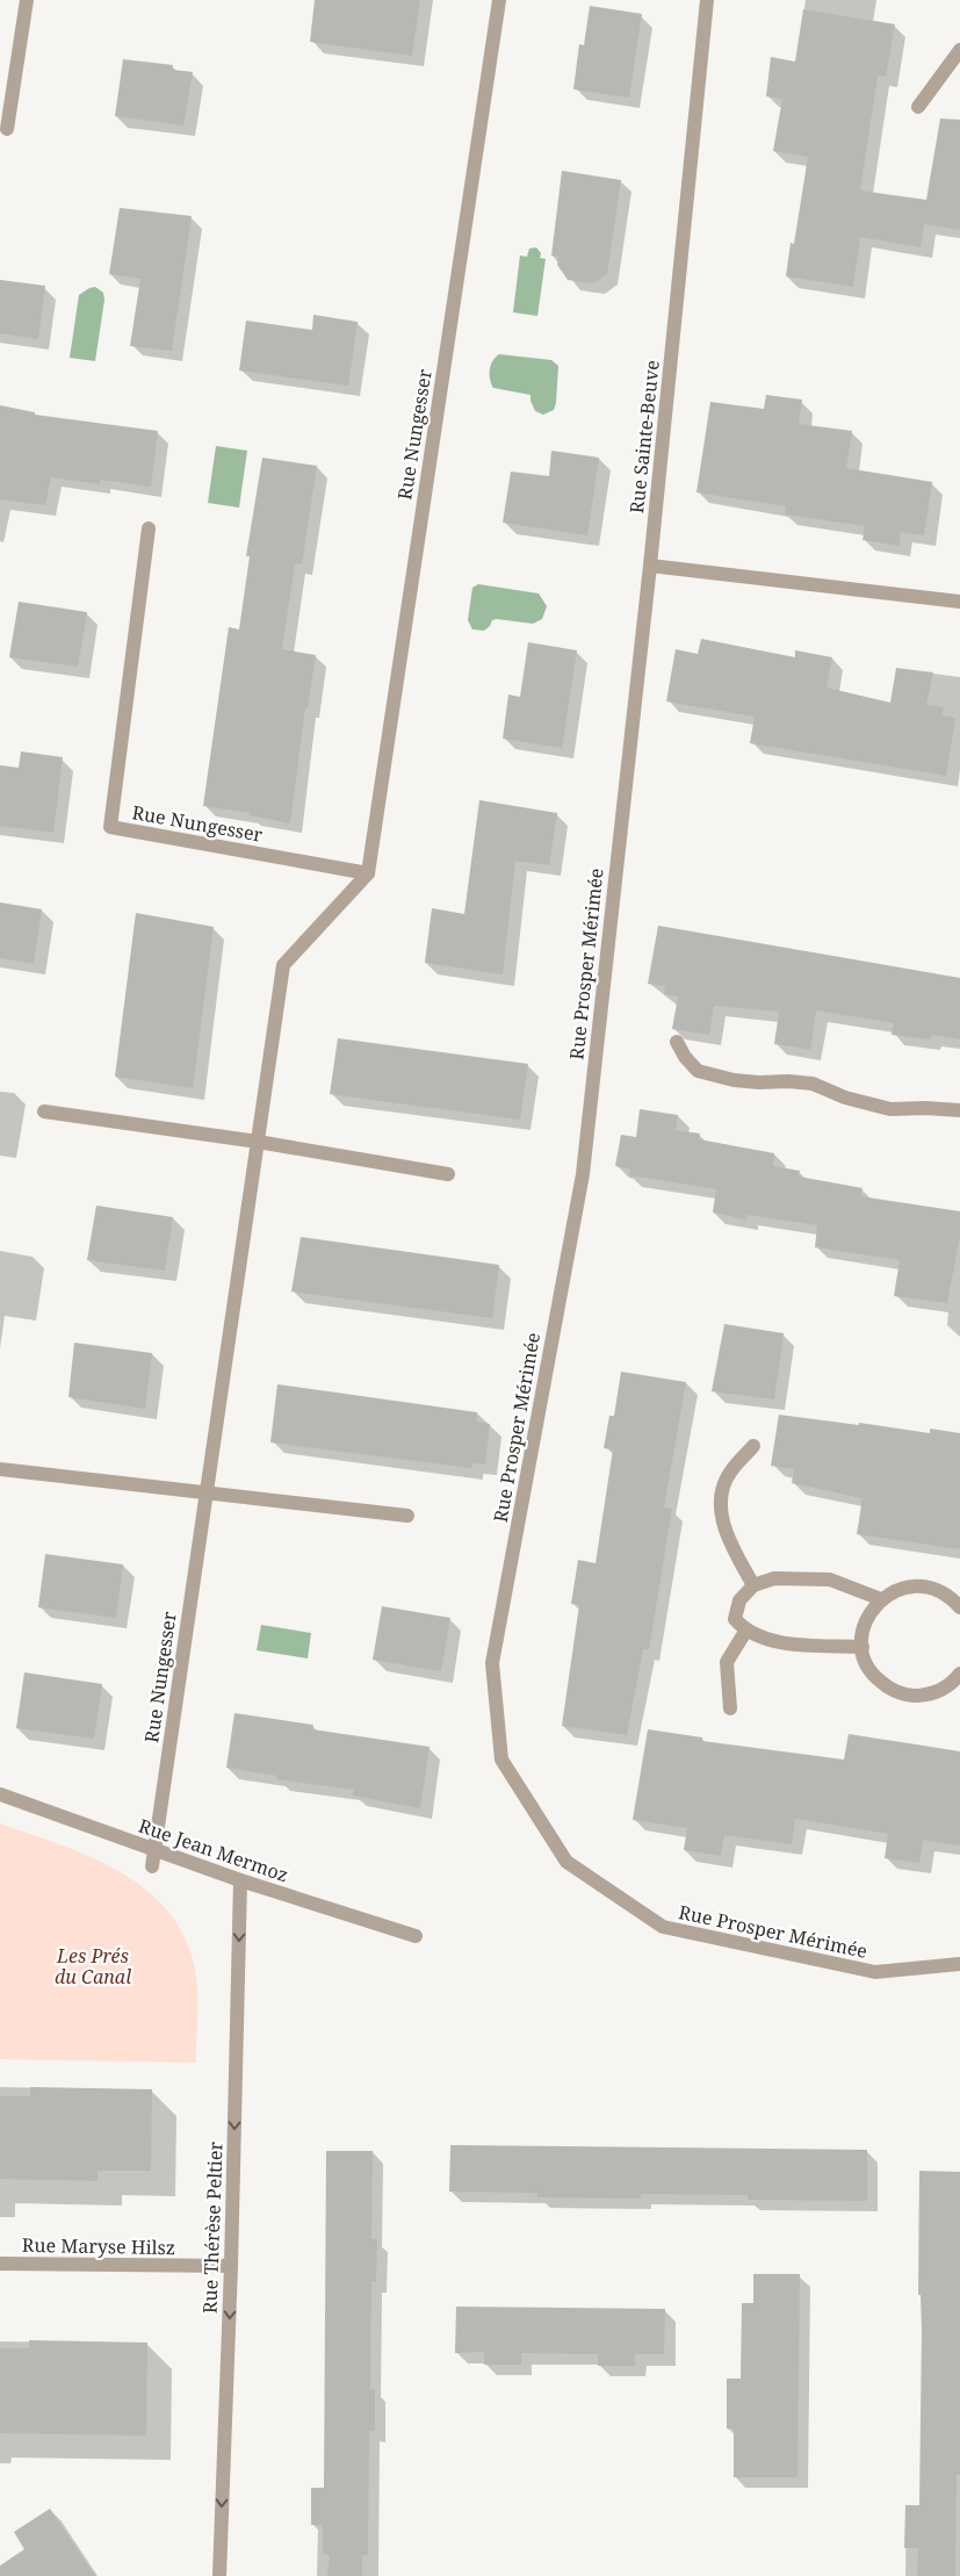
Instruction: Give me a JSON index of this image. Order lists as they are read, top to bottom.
{
  "streets": {
    "street": [
      "Rue Nungesser",
      "Rue Sainte-Beuve",
      "Rue Prosper Mérimée",
      "Rue Jean Mermoz",
      "Rue Thérèse Peltier",
      "Rue Maryse Hilsz"
    ]
  },
  "crossings": [
    ["Rue Nungesser", "Rue Jean Mermoz"],
    ["Rue Sainte-Beuve", "Rue Prosper Mérimée"],
    ["Rue Jean Mermoz", "Rue Thérèse Peltier"],
    ["Rue Thérèse Peltier", "Rue Maryse Hilsz"]
  ],
  "one_way": ["Rue Thérèse Peltier"],
  "parks": ["Les Prés du Canal"]
}
